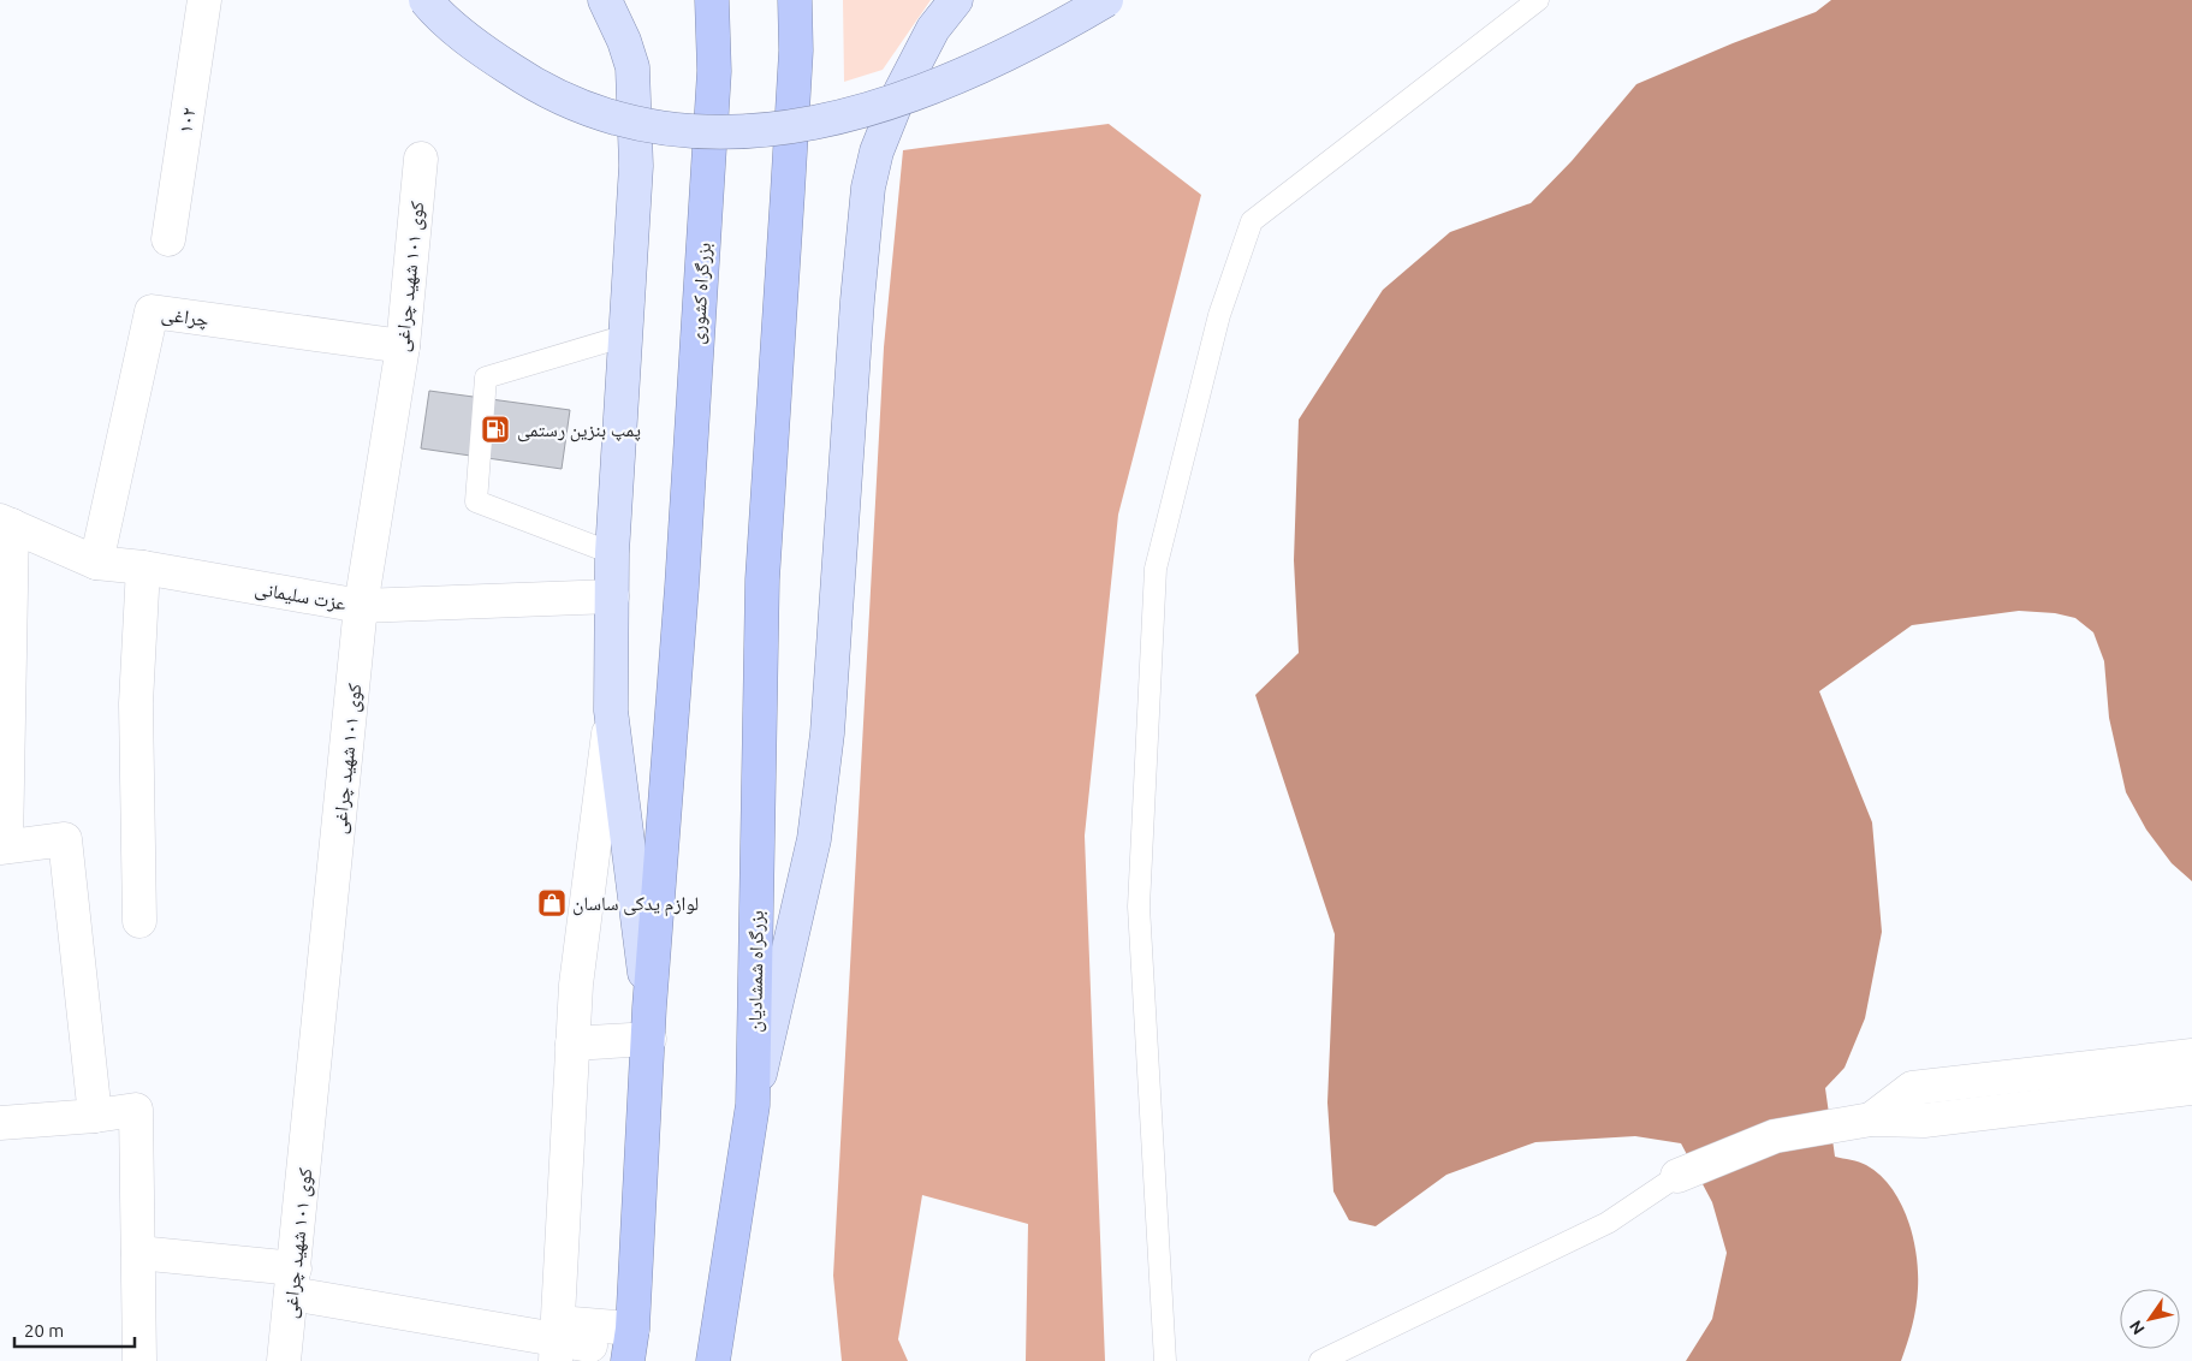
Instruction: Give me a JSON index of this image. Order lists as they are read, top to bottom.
{
  "streets": {
    "highway": ["بزرگراه کشوری", "بزرگراه شمشادیان"],
    "street": [
      "۱۰۲",
      "کوی ۱۰۱ شهید چراغی",
      "چراغی",
      "عزت سلیمانی"
    ]
  },
  "crossings": [
    ["کوی ۱۰۱ شهید چراغی", "چراغی"],
    ["کوی ۱۰۱ شهید چراغی", "عزت سلیمانی"],
    ["چراغی", "عزت سلیمانی"]
  ],
  "places": {
    "fuel station": ["پمپ بنزین رستمی"],
    "shop": ["لوازم یدکی ساسان"]
  },
  "scale_bar": "20 m",
  "north": "bottom left"
}
